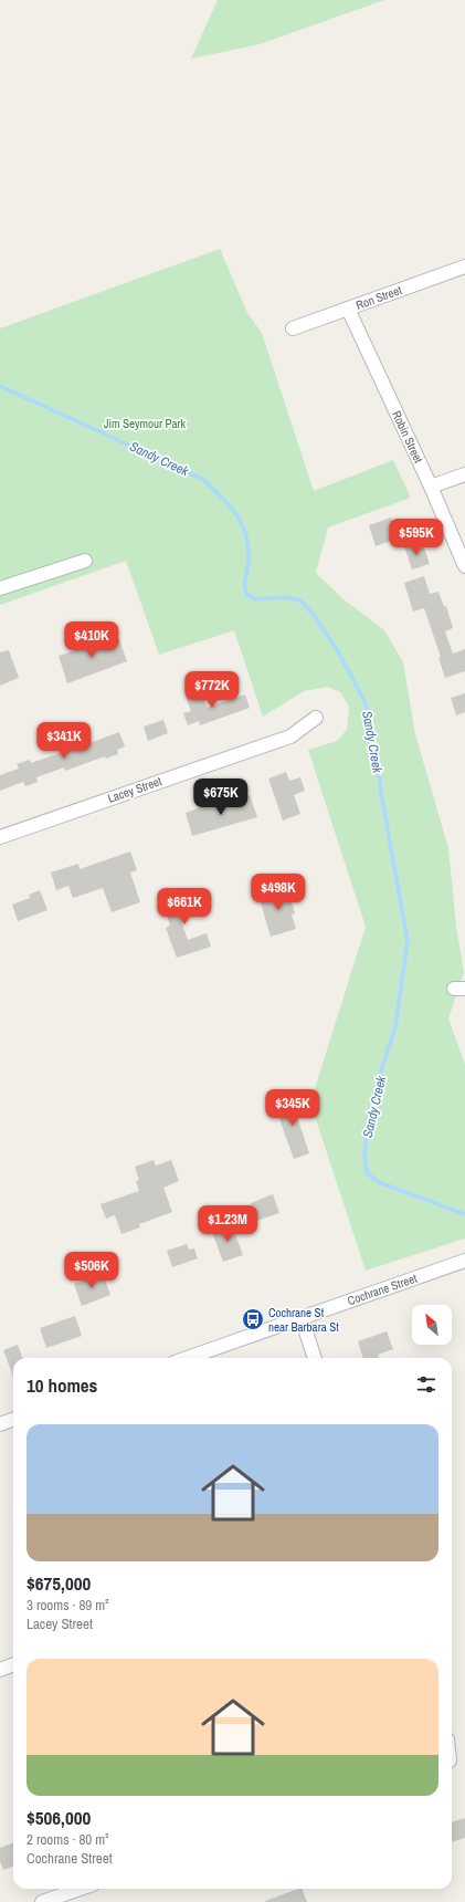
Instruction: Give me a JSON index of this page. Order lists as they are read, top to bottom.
{
  "streets": {
    "street": [
      "Ron Street",
      "Robin Street",
      "Lacey Street",
      "Cochrane Street"
    ]
  },
  "crossings": [
    ["Ron Street", "Robin Street"]
  ],
  "water": ["Sandy Creek"],
  "parks": ["Jim Seymour Park"],
  "places": {
    "bus stop": ["Cochrane St near Barbara St"]
  },
  "north": "top left",
  "page": {
    "price": [
      "$595K",
      "$410K",
      "$772K",
      "$341K",
      "$675K",
      "$498K",
      "$661K",
      "$345K",
      "$1.23M",
      "$506K"
    ],
    "heading": "10 homes",
    "list": [
      {
        "name": "$675,000",
        "note": "3 rooms · 89 m² · Lacey Street"
      },
      {
        "name": "$506,000",
        "note": "2 rooms · 80 m² · Cochrane Street"
      }
    ]
  }
}
